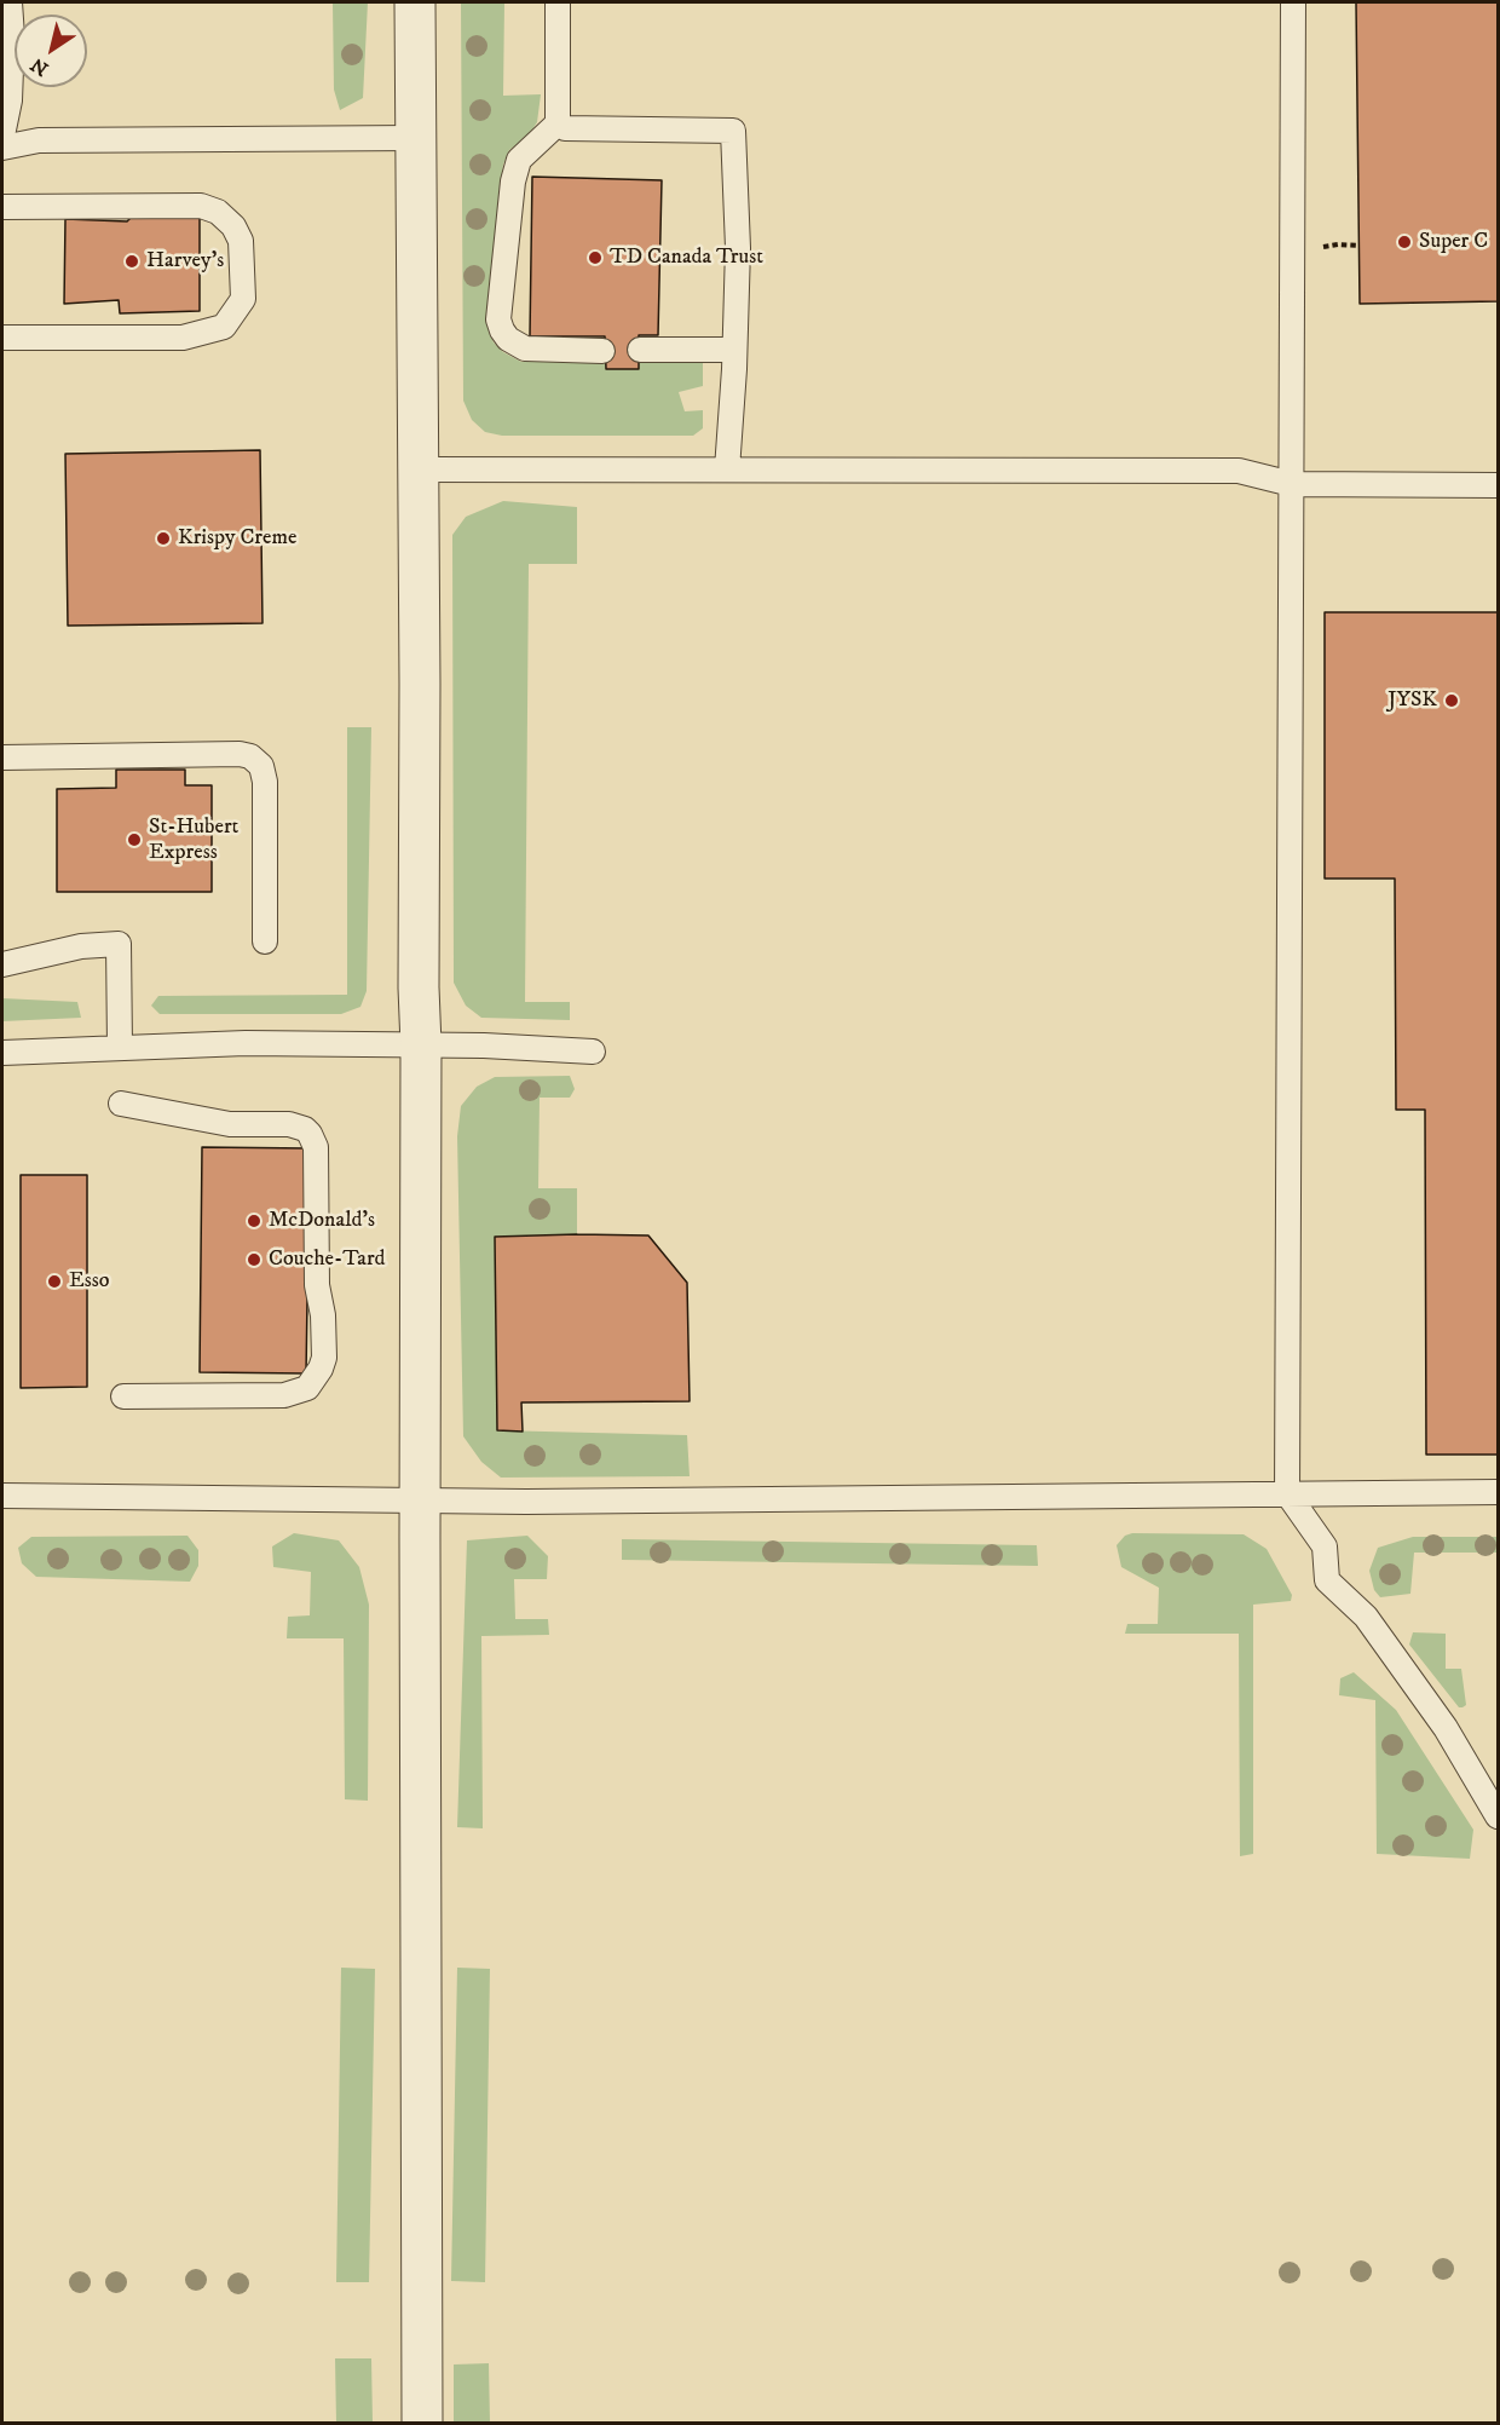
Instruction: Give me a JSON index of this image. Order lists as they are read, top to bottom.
{
  "places": [
    "Super C",
    "TD Canada Trust",
    "Harvey's",
    "Krispy Creme",
    "JYSK",
    "St-Hubert Express",
    "McDonald's",
    "Couche-Tard",
    "Esso"
  ],
  "north": "bottom left"
}
